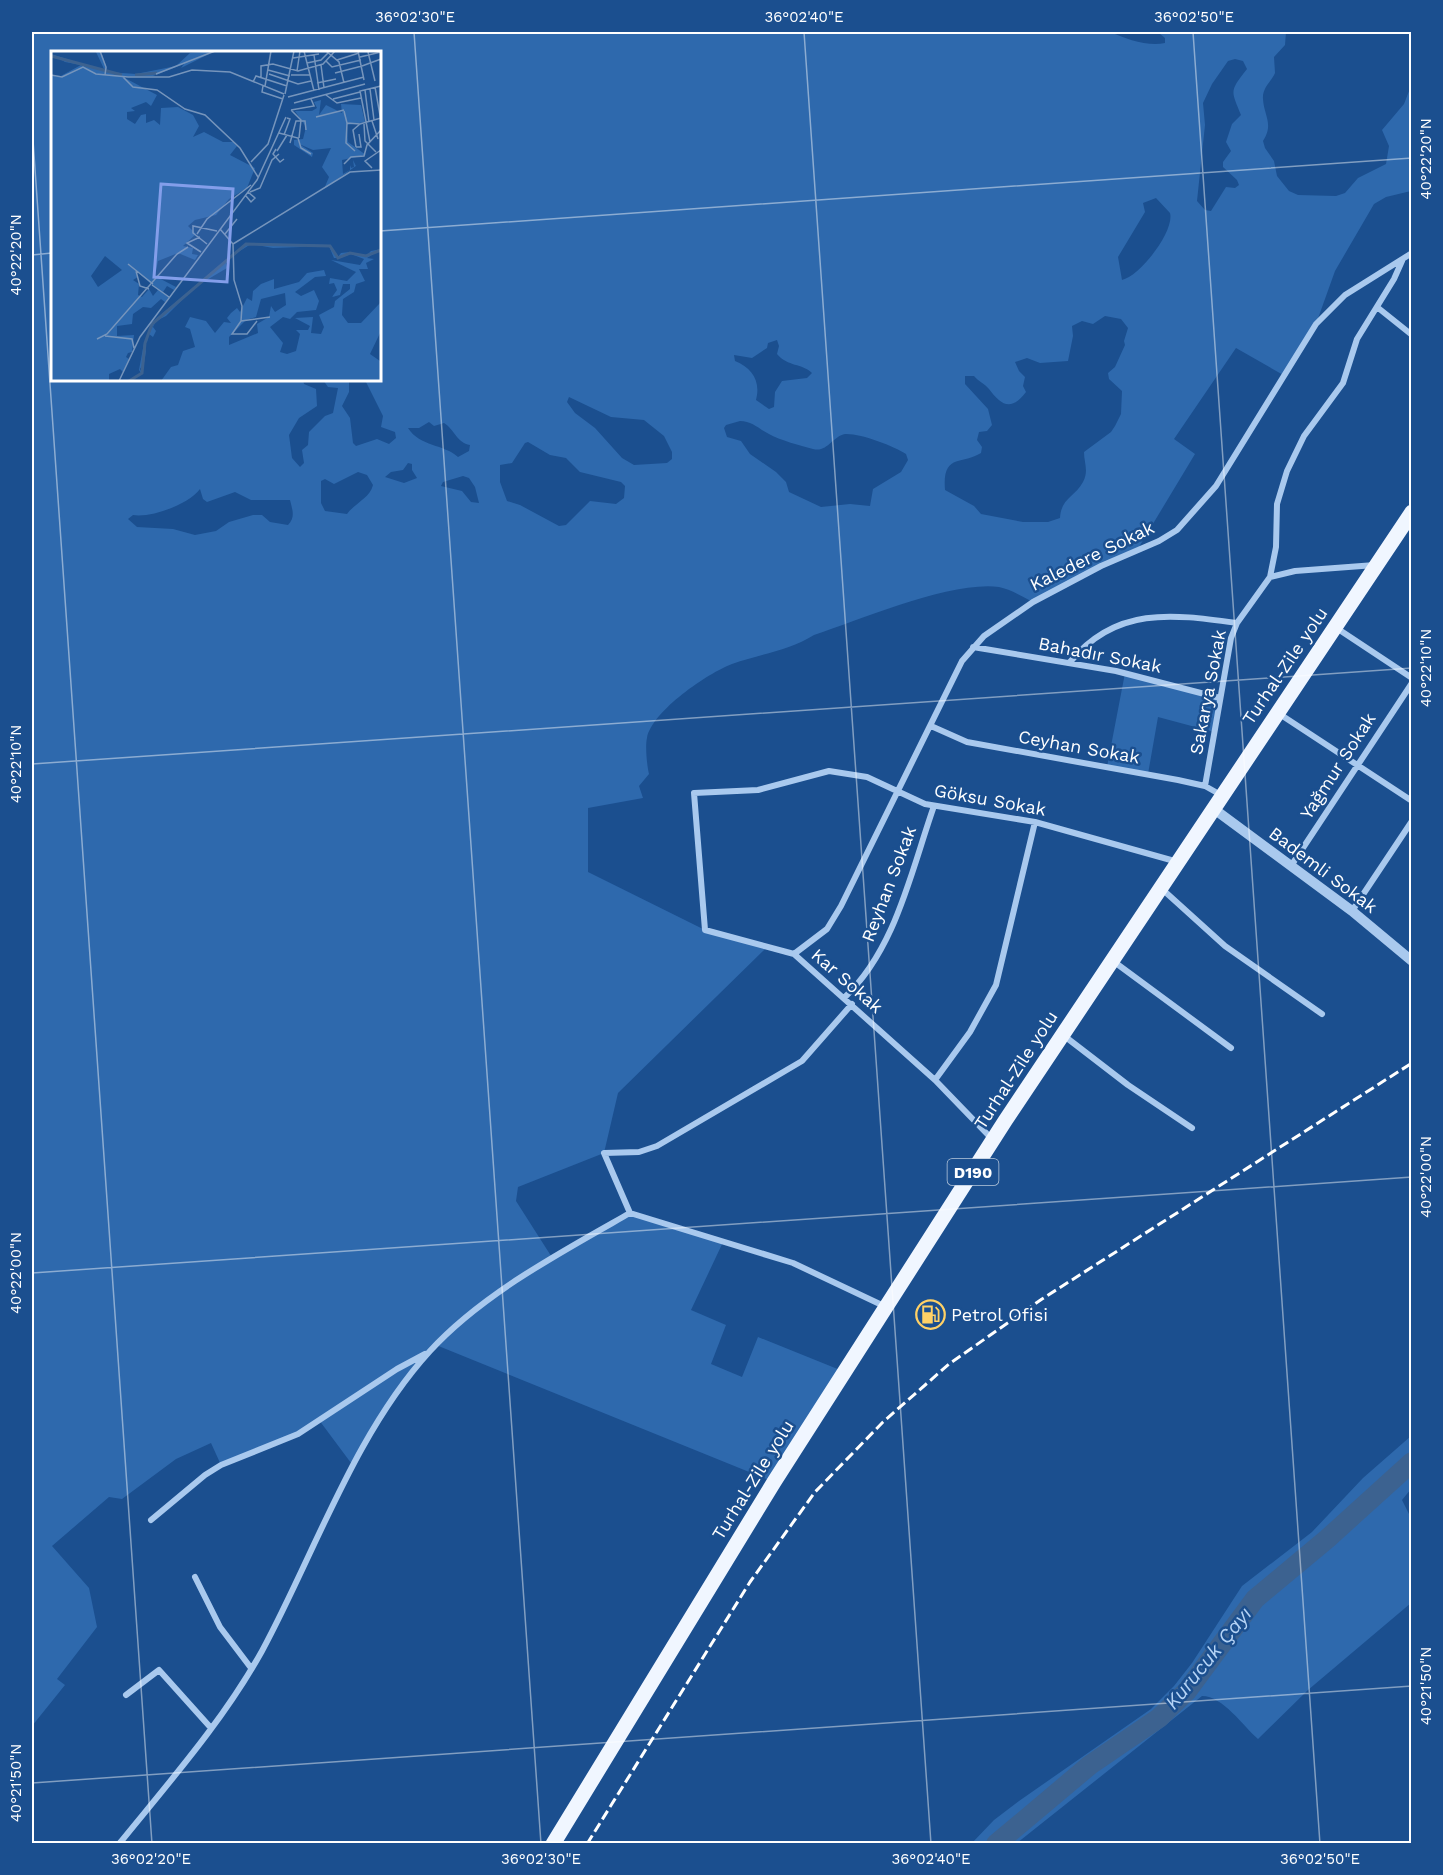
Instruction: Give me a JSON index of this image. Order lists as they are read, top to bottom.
{
  "streets": {
    "main road": ["Turhal-Zile yolu", "D190"],
    "street": [
      "Kaledere Sokak",
      "Bahadır Sokak",
      "Sakarya Sokak",
      "Ceyhan Sokak",
      "Yağmur Sokak",
      "Göksu Sokak",
      "Bademli Sokak",
      "Reyhan Sokak",
      "Kar Sokak"
    ]
  },
  "crossings": [
    ["Kaledere Sokak", "Bahadır Sokak"],
    ["Kaledere Sokak", "Ceyhan Sokak"],
    ["Kaledere Sokak", "Göksu Sokak"],
    ["Kaledere Sokak", "Kar Sokak"],
    ["Bahadır Sokak", "Sakarya Sokak"],
    ["Turhal-Zile yolu", "Ceyhan Sokak"],
    ["Turhal-Zile yolu", "Göksu Sokak"],
    ["Turhal-Zile yolu", "Bademli Sokak"],
    ["Turhal-Zile yolu", "Kar Sokak"],
    ["Sakarya Sokak", "Ceyhan Sokak"],
    ["Ceyhan Sokak", "Bademli Sokak"],
    ["Yağmur Sokak", "Bademli Sokak"],
    ["Göksu Sokak", "Reyhan Sokak"],
    ["Göksu Sokak", "Kar Sokak"],
    ["Reyhan Sokak", "Kar Sokak"]
  ],
  "water": ["Kurucuk Çayı"],
  "places": {
    "fuel station": ["Petrol Ofisi"]
  },
  "coordinates": [
    "36°02'30\"E",
    "36°02'40\"E",
    "36°02'50\"E",
    "40°22'20\"N",
    "40°22'10\"N",
    "40°22'00\"N",
    "40°21'50\"N",
    "36°02'20\"E"
  ]
}
